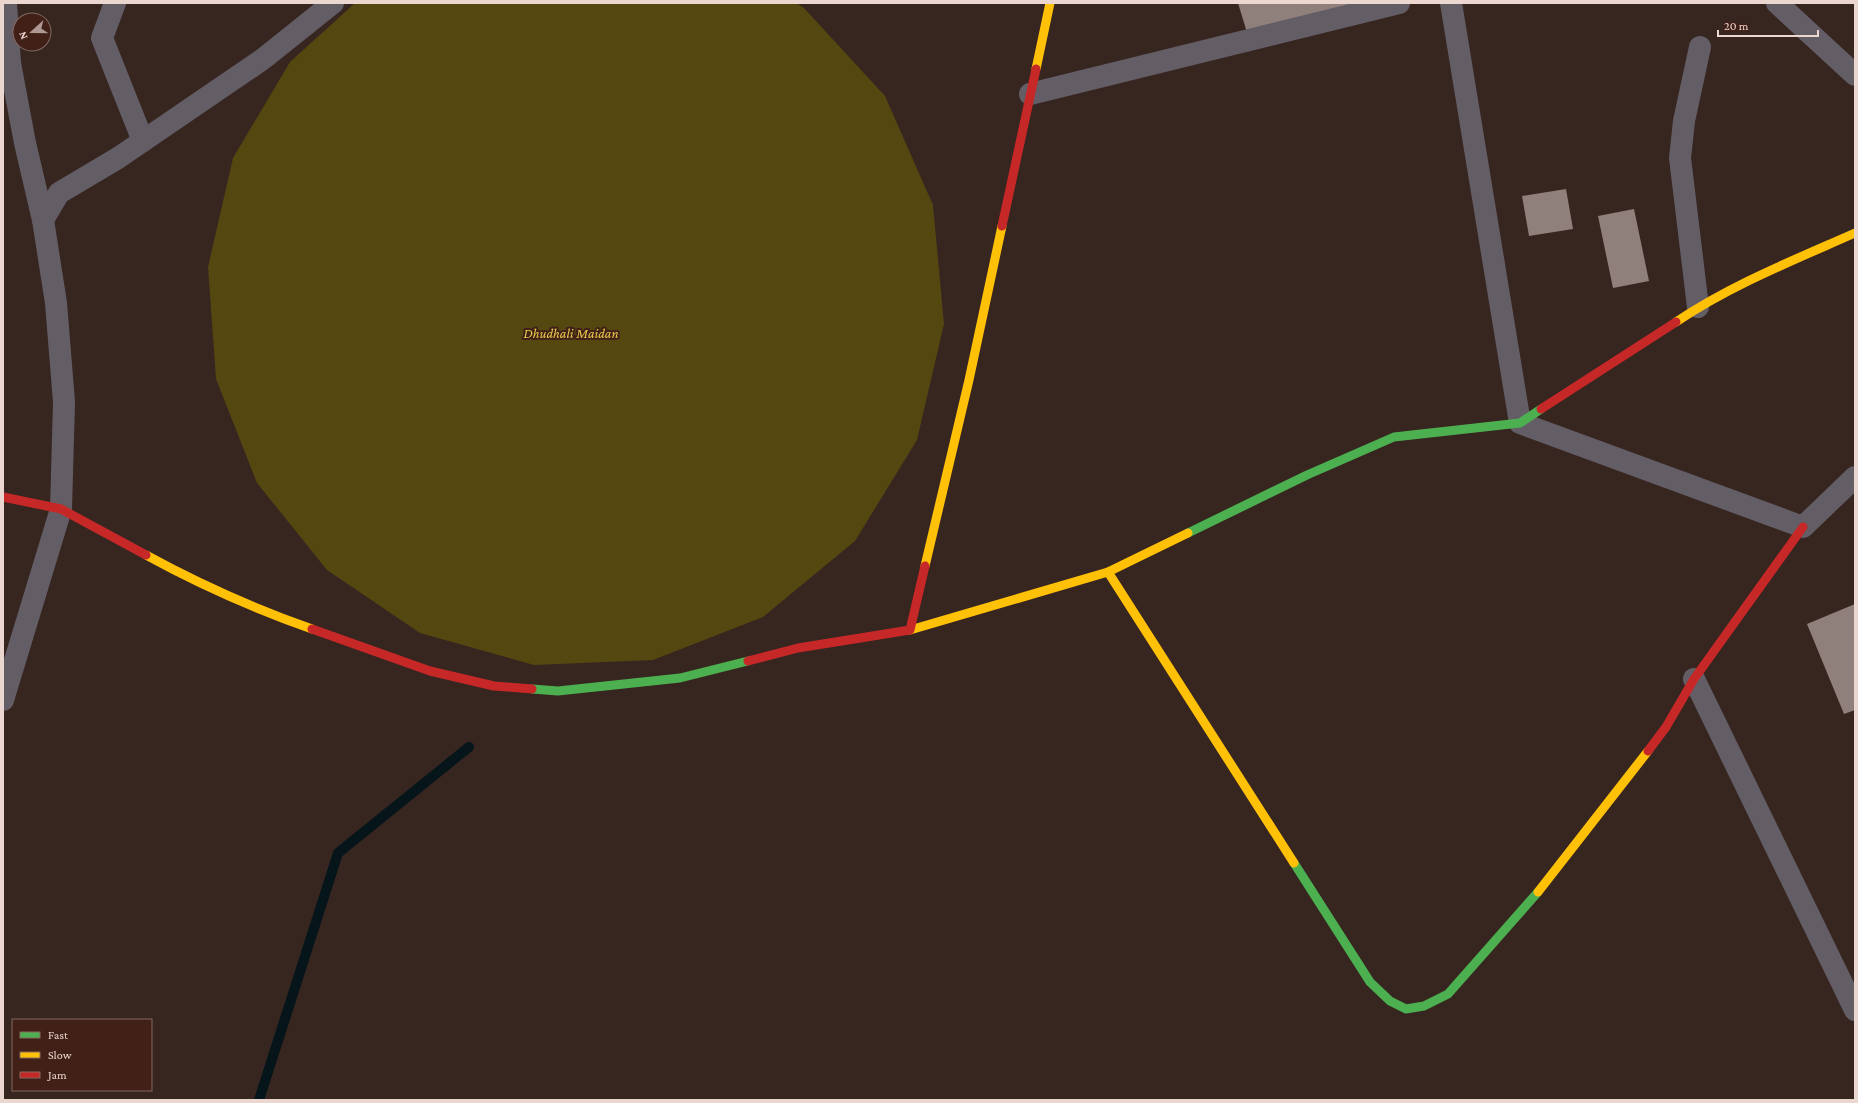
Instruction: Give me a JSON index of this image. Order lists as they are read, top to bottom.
{
  "parks": ["Dhudhali Maidan"],
  "legend": ["Fast", "Slow", "Jam"],
  "scale_bar": "20 m",
  "north": "left"
}
